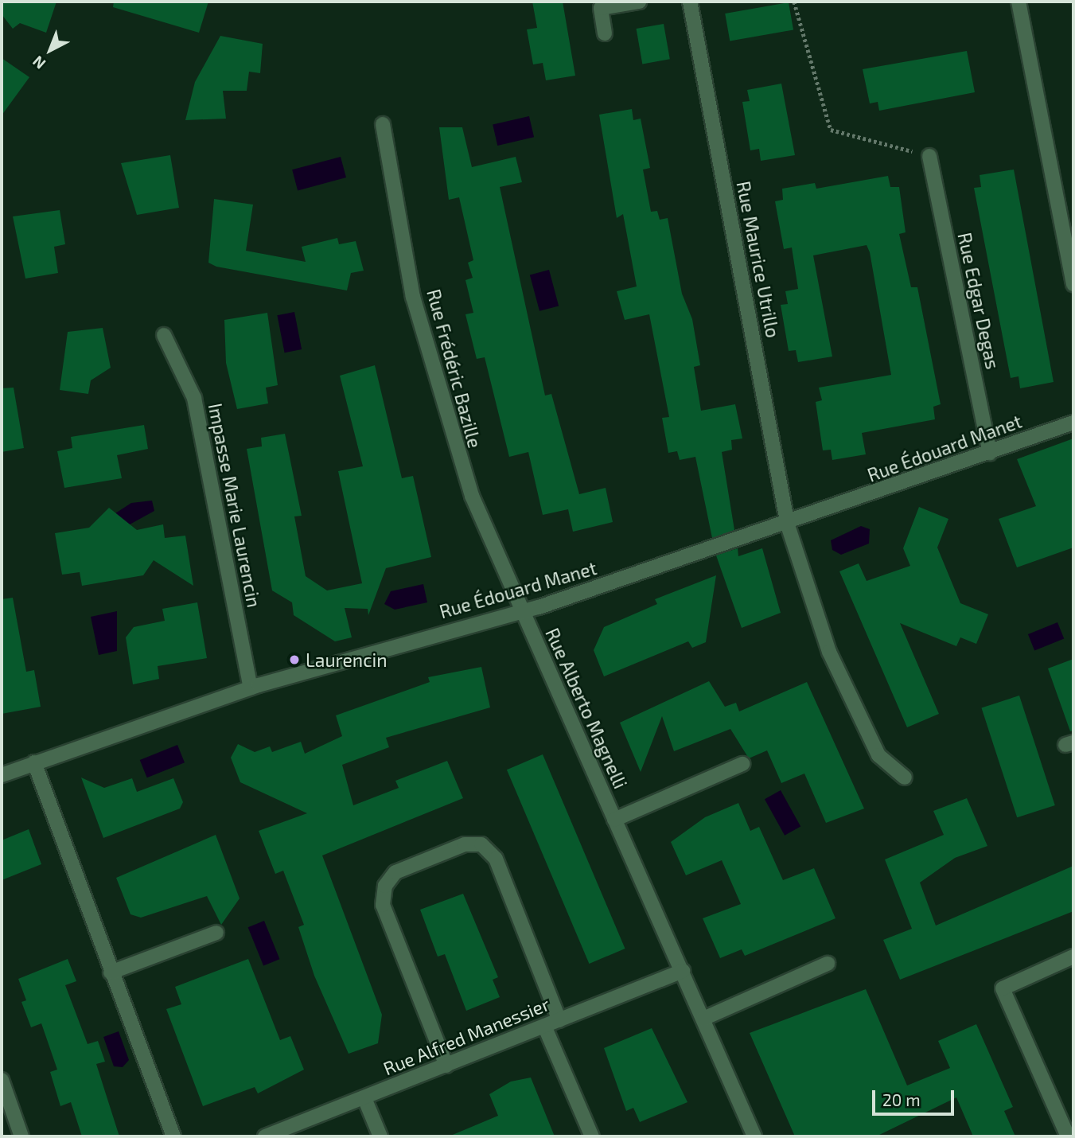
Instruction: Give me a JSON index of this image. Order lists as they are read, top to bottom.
{
  "streets": {
    "street": [
      "Rue Maurice Utrillo",
      "Rue Edgar Degas",
      "Rue Frédéric Bazille",
      "Rue Édouard Manet",
      "Impasse Marie Laurencin",
      "Rue Alberto Magnelli",
      "Rue Alfred Manessier"
    ]
  },
  "crossings": [
    ["Rue Maurice Utrillo", "Rue Édouard Manet"],
    ["Rue Edgar Degas", "Rue Édouard Manet"],
    ["Rue Frédéric Bazille", "Rue Édouard Manet"],
    ["Rue Frédéric Bazille", "Rue Alberto Magnelli"],
    ["Rue Édouard Manet", "Impasse Marie Laurencin"],
    ["Rue Édouard Manet", "Rue Alberto Magnelli"],
    ["Rue Alberto Magnelli", "Rue Alfred Manessier"]
  ],
  "places": ["Laurencin"],
  "scale_bar": "20 m",
  "north": "bottom left"
}
